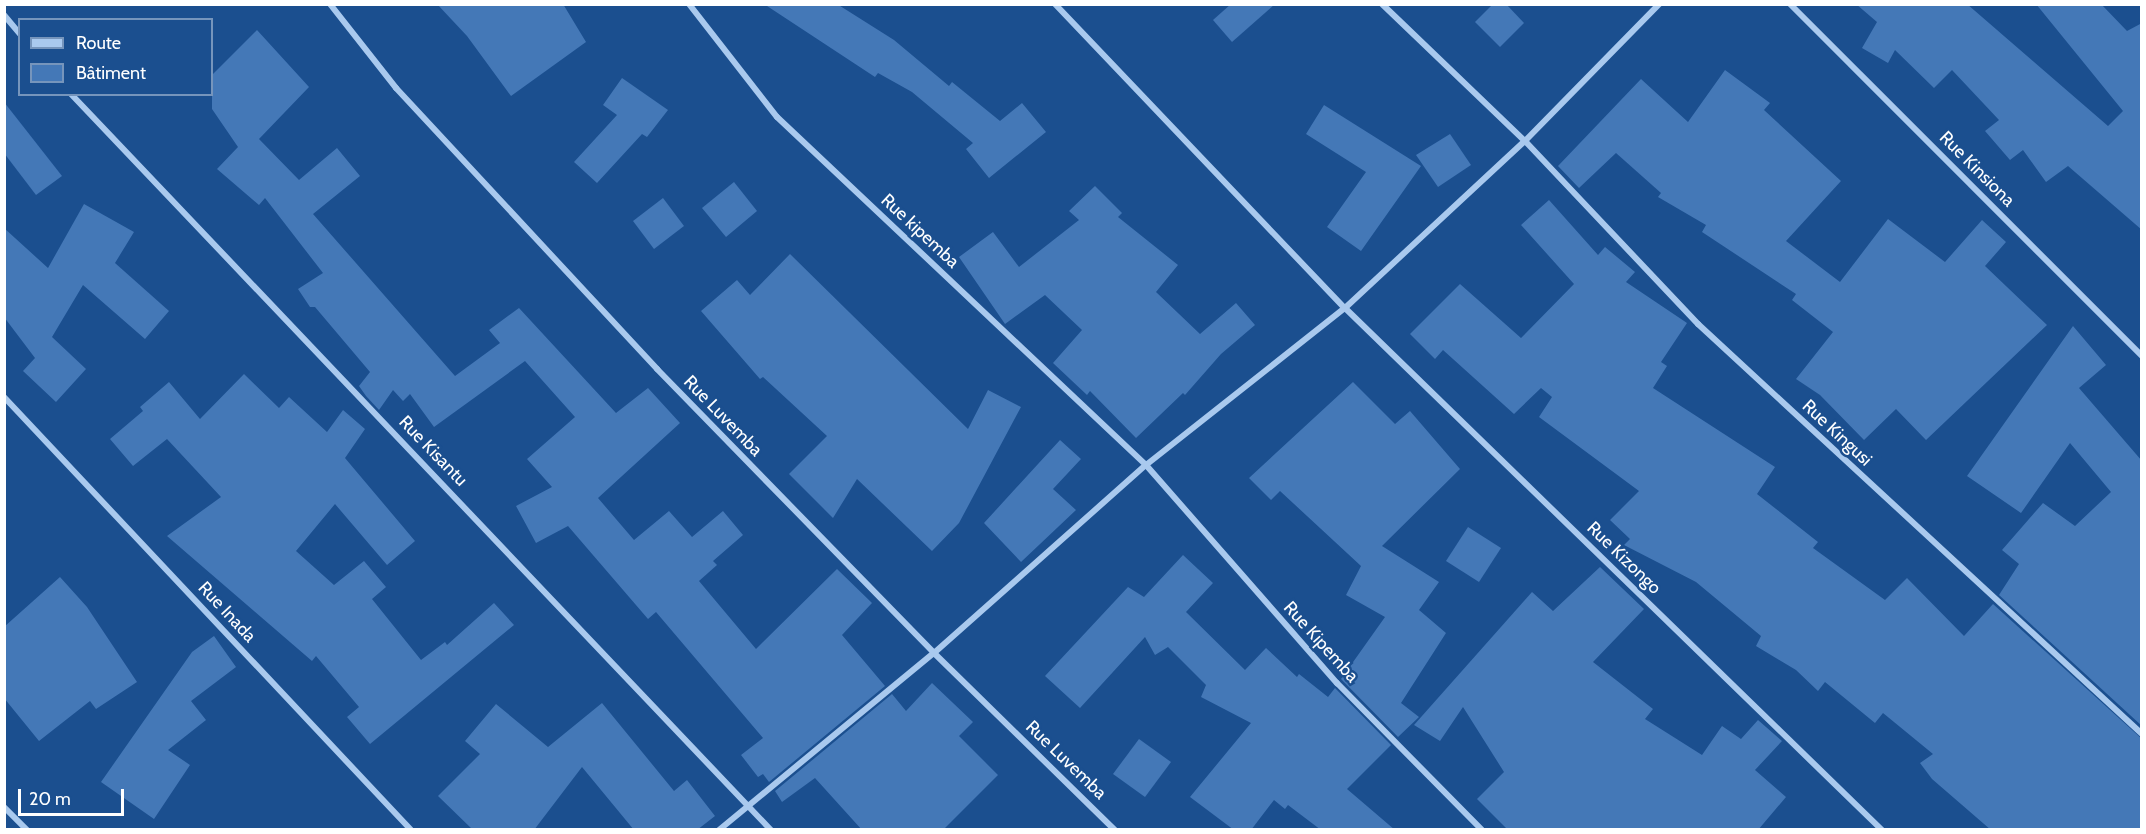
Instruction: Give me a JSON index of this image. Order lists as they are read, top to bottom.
{
  "streets": {
    "street": [
      "Rue Kinsiona",
      "Rue kipemba",
      "Rue Luvemba",
      "Rue Kingusi",
      "Rue Kisantu",
      "Rue Kizongo",
      "Rue Inada",
      "Rue Kipemba"
    ]
  },
  "crossings": [
    ["Rue kipemba", "Rue Kipemba"]
  ],
  "legend": ["Route", "Bâtiment"],
  "scale_bar": "20 m"
}
